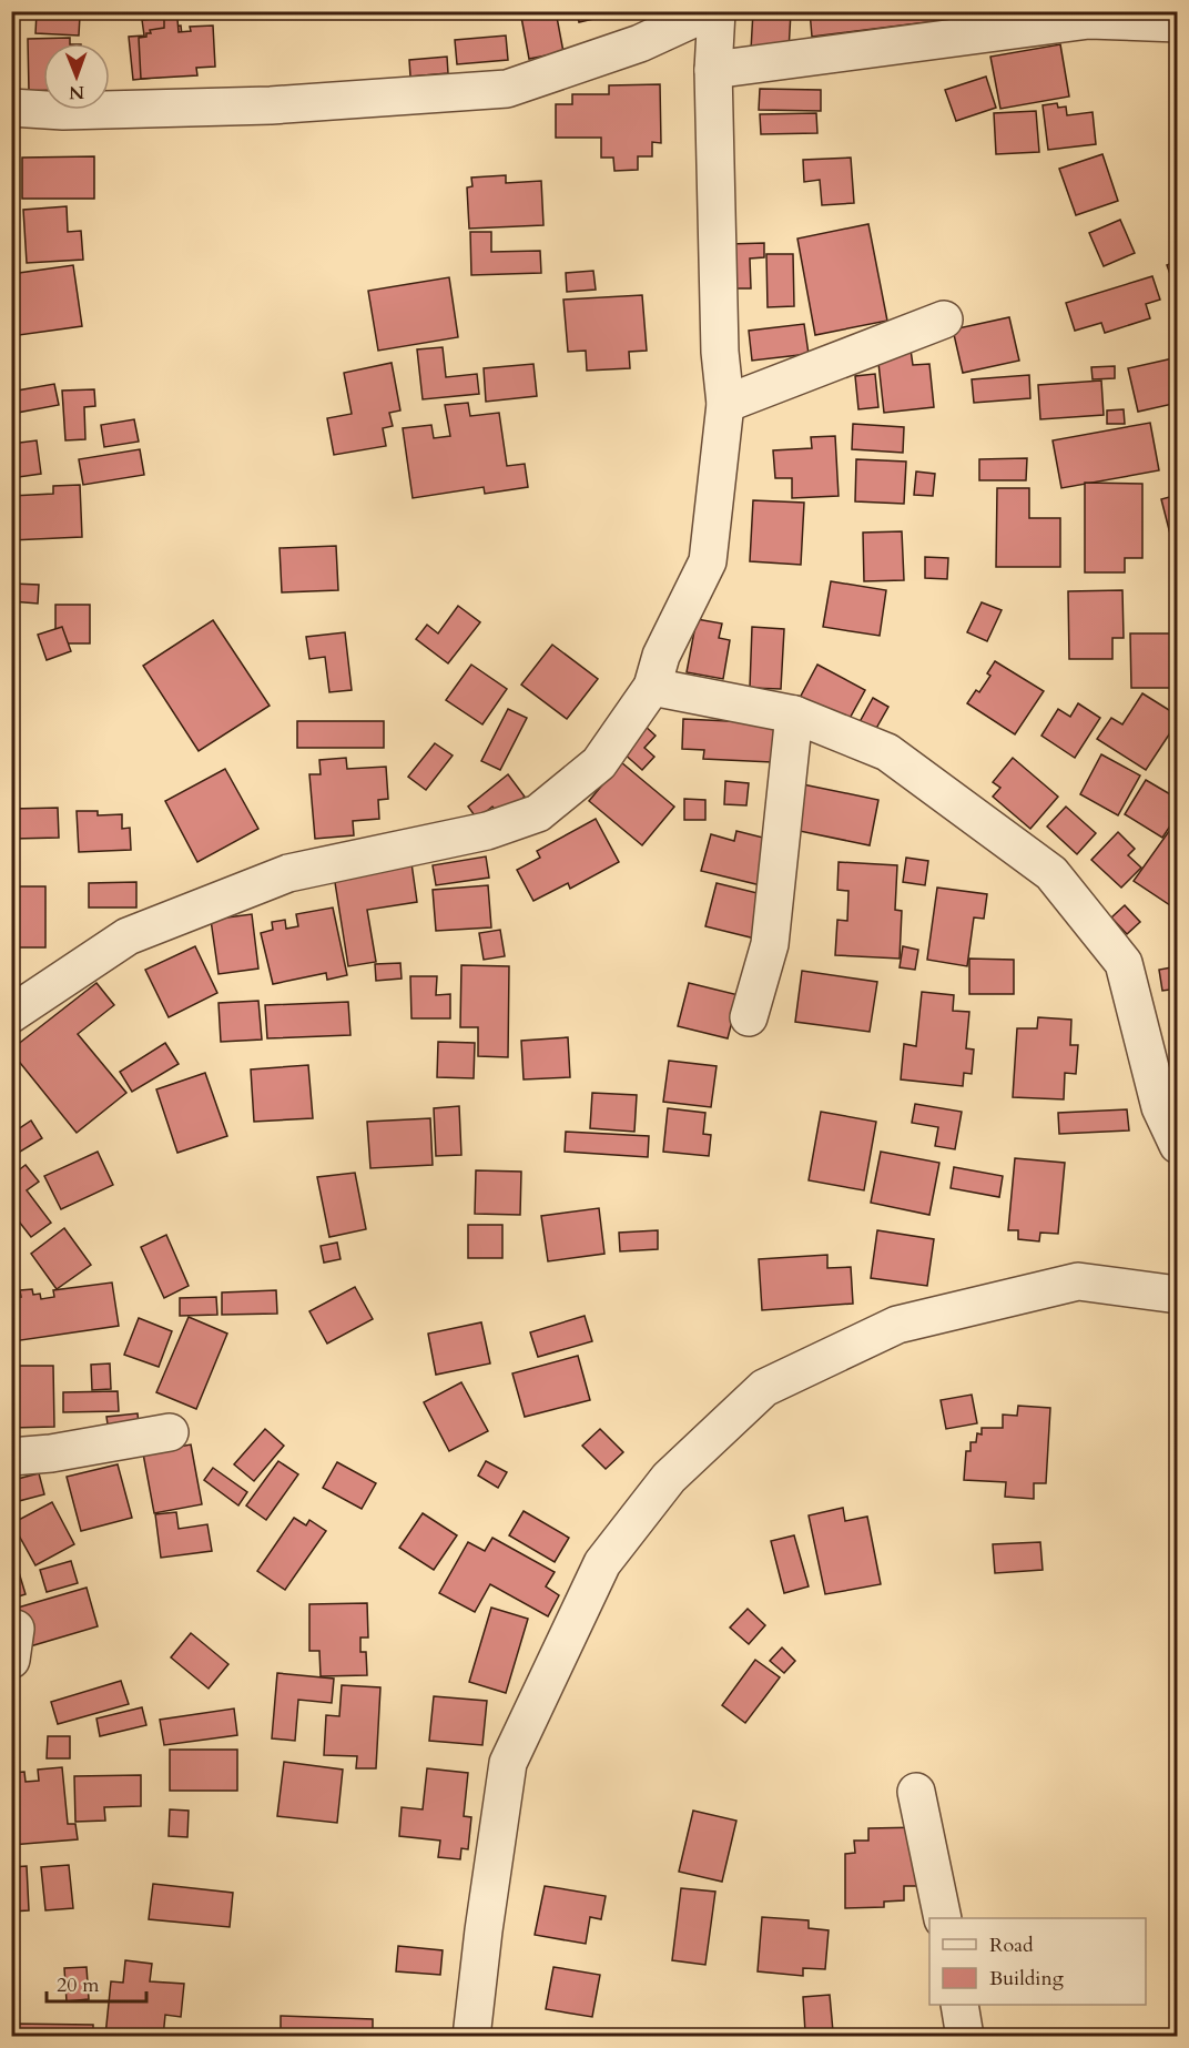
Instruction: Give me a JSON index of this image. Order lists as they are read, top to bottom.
{
  "legend": ["Road", "Building"],
  "scale_bar": "20 m",
  "north": "bottom"
}
